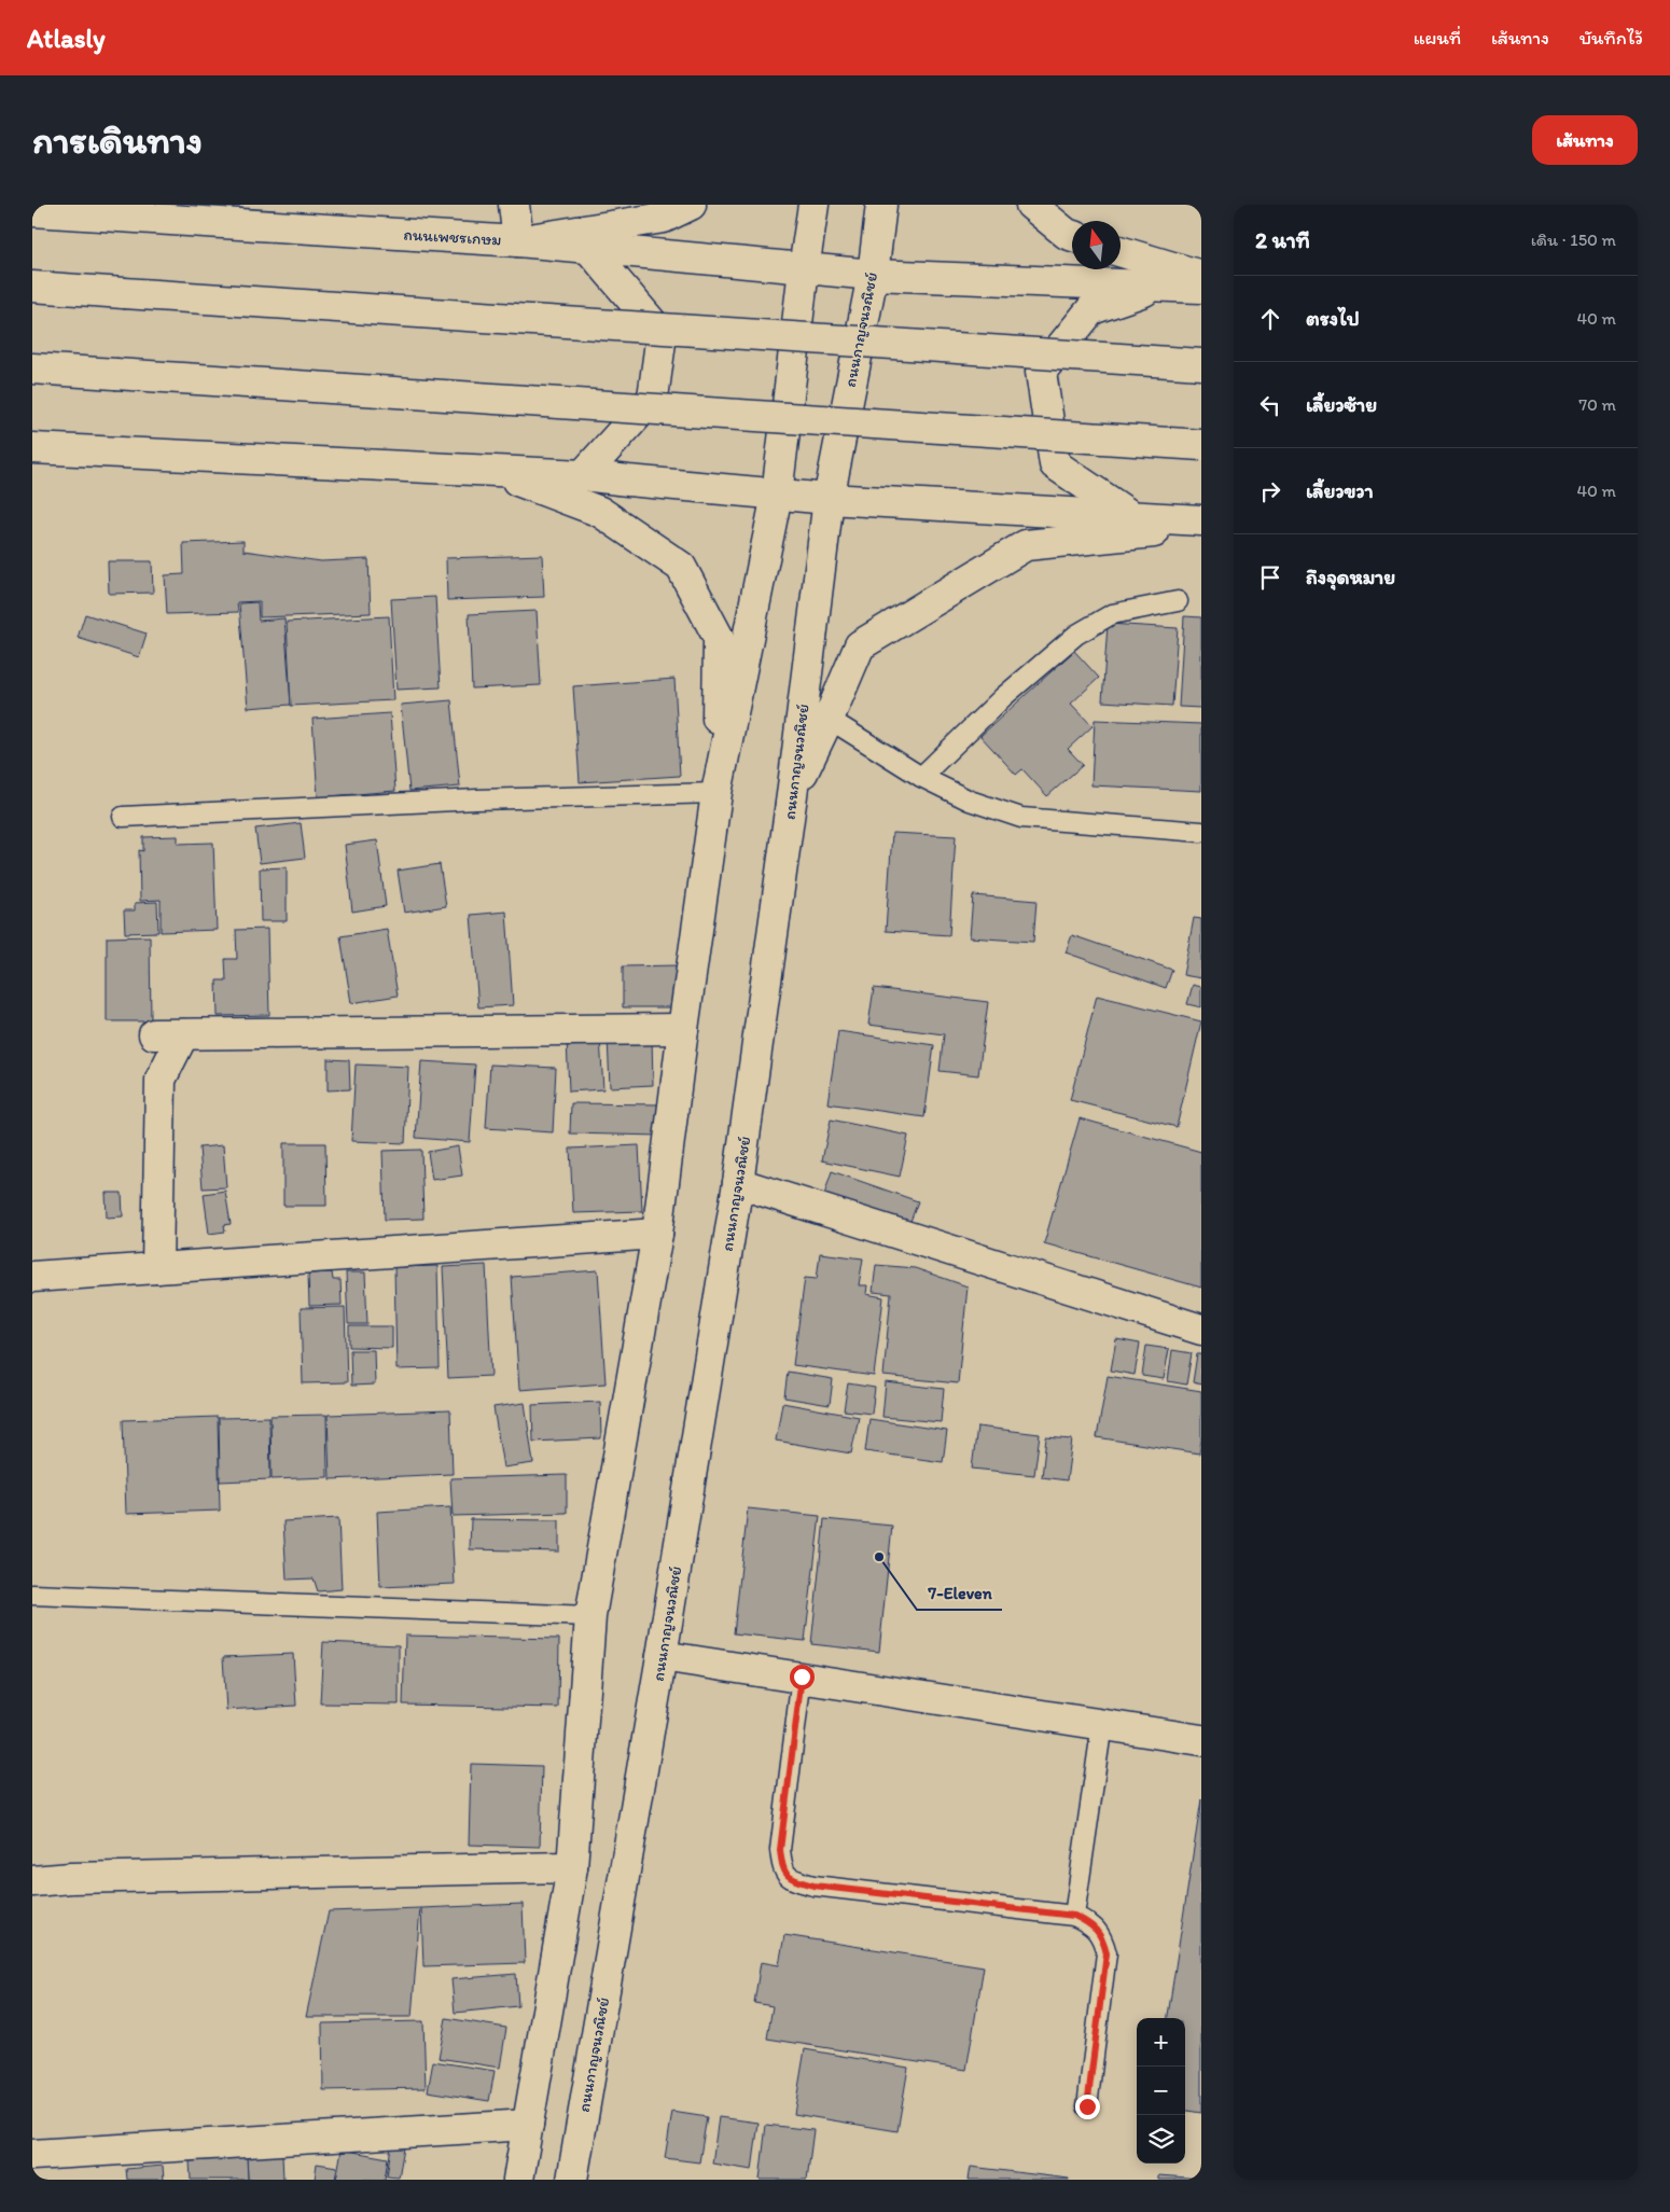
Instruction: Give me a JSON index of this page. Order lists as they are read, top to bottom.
{
  "streets": {
    "main road": ["ถนนเพชรเกษม", "ถนนกาญจนวณิชย์"]
  },
  "crossings": [
    ["ถนนเพชรเกษม", "ถนนกาญจนวณิชย์"]
  ],
  "places": ["7-Eleven"],
  "north": "top",
  "page": {
    "header": "Atlasly",
    "nav": ["แผนที่", "เส้นทาง", "บันทึกไว้"],
    "buttons": "เส้นทาง",
    "title": "การเดินทาง",
    "heading": ["2 นาที", "เดิน · 150 m"],
    "list": [
      ["ตรงไป", "40 m"],
      ["เลี้ยวซ้าย", "70 m"],
      ["เลี้ยวขวา", "40 m"],
      "ถึงจุดหมาย"
    ],
    "map_buttons": ["+", "−"]
  }
}
